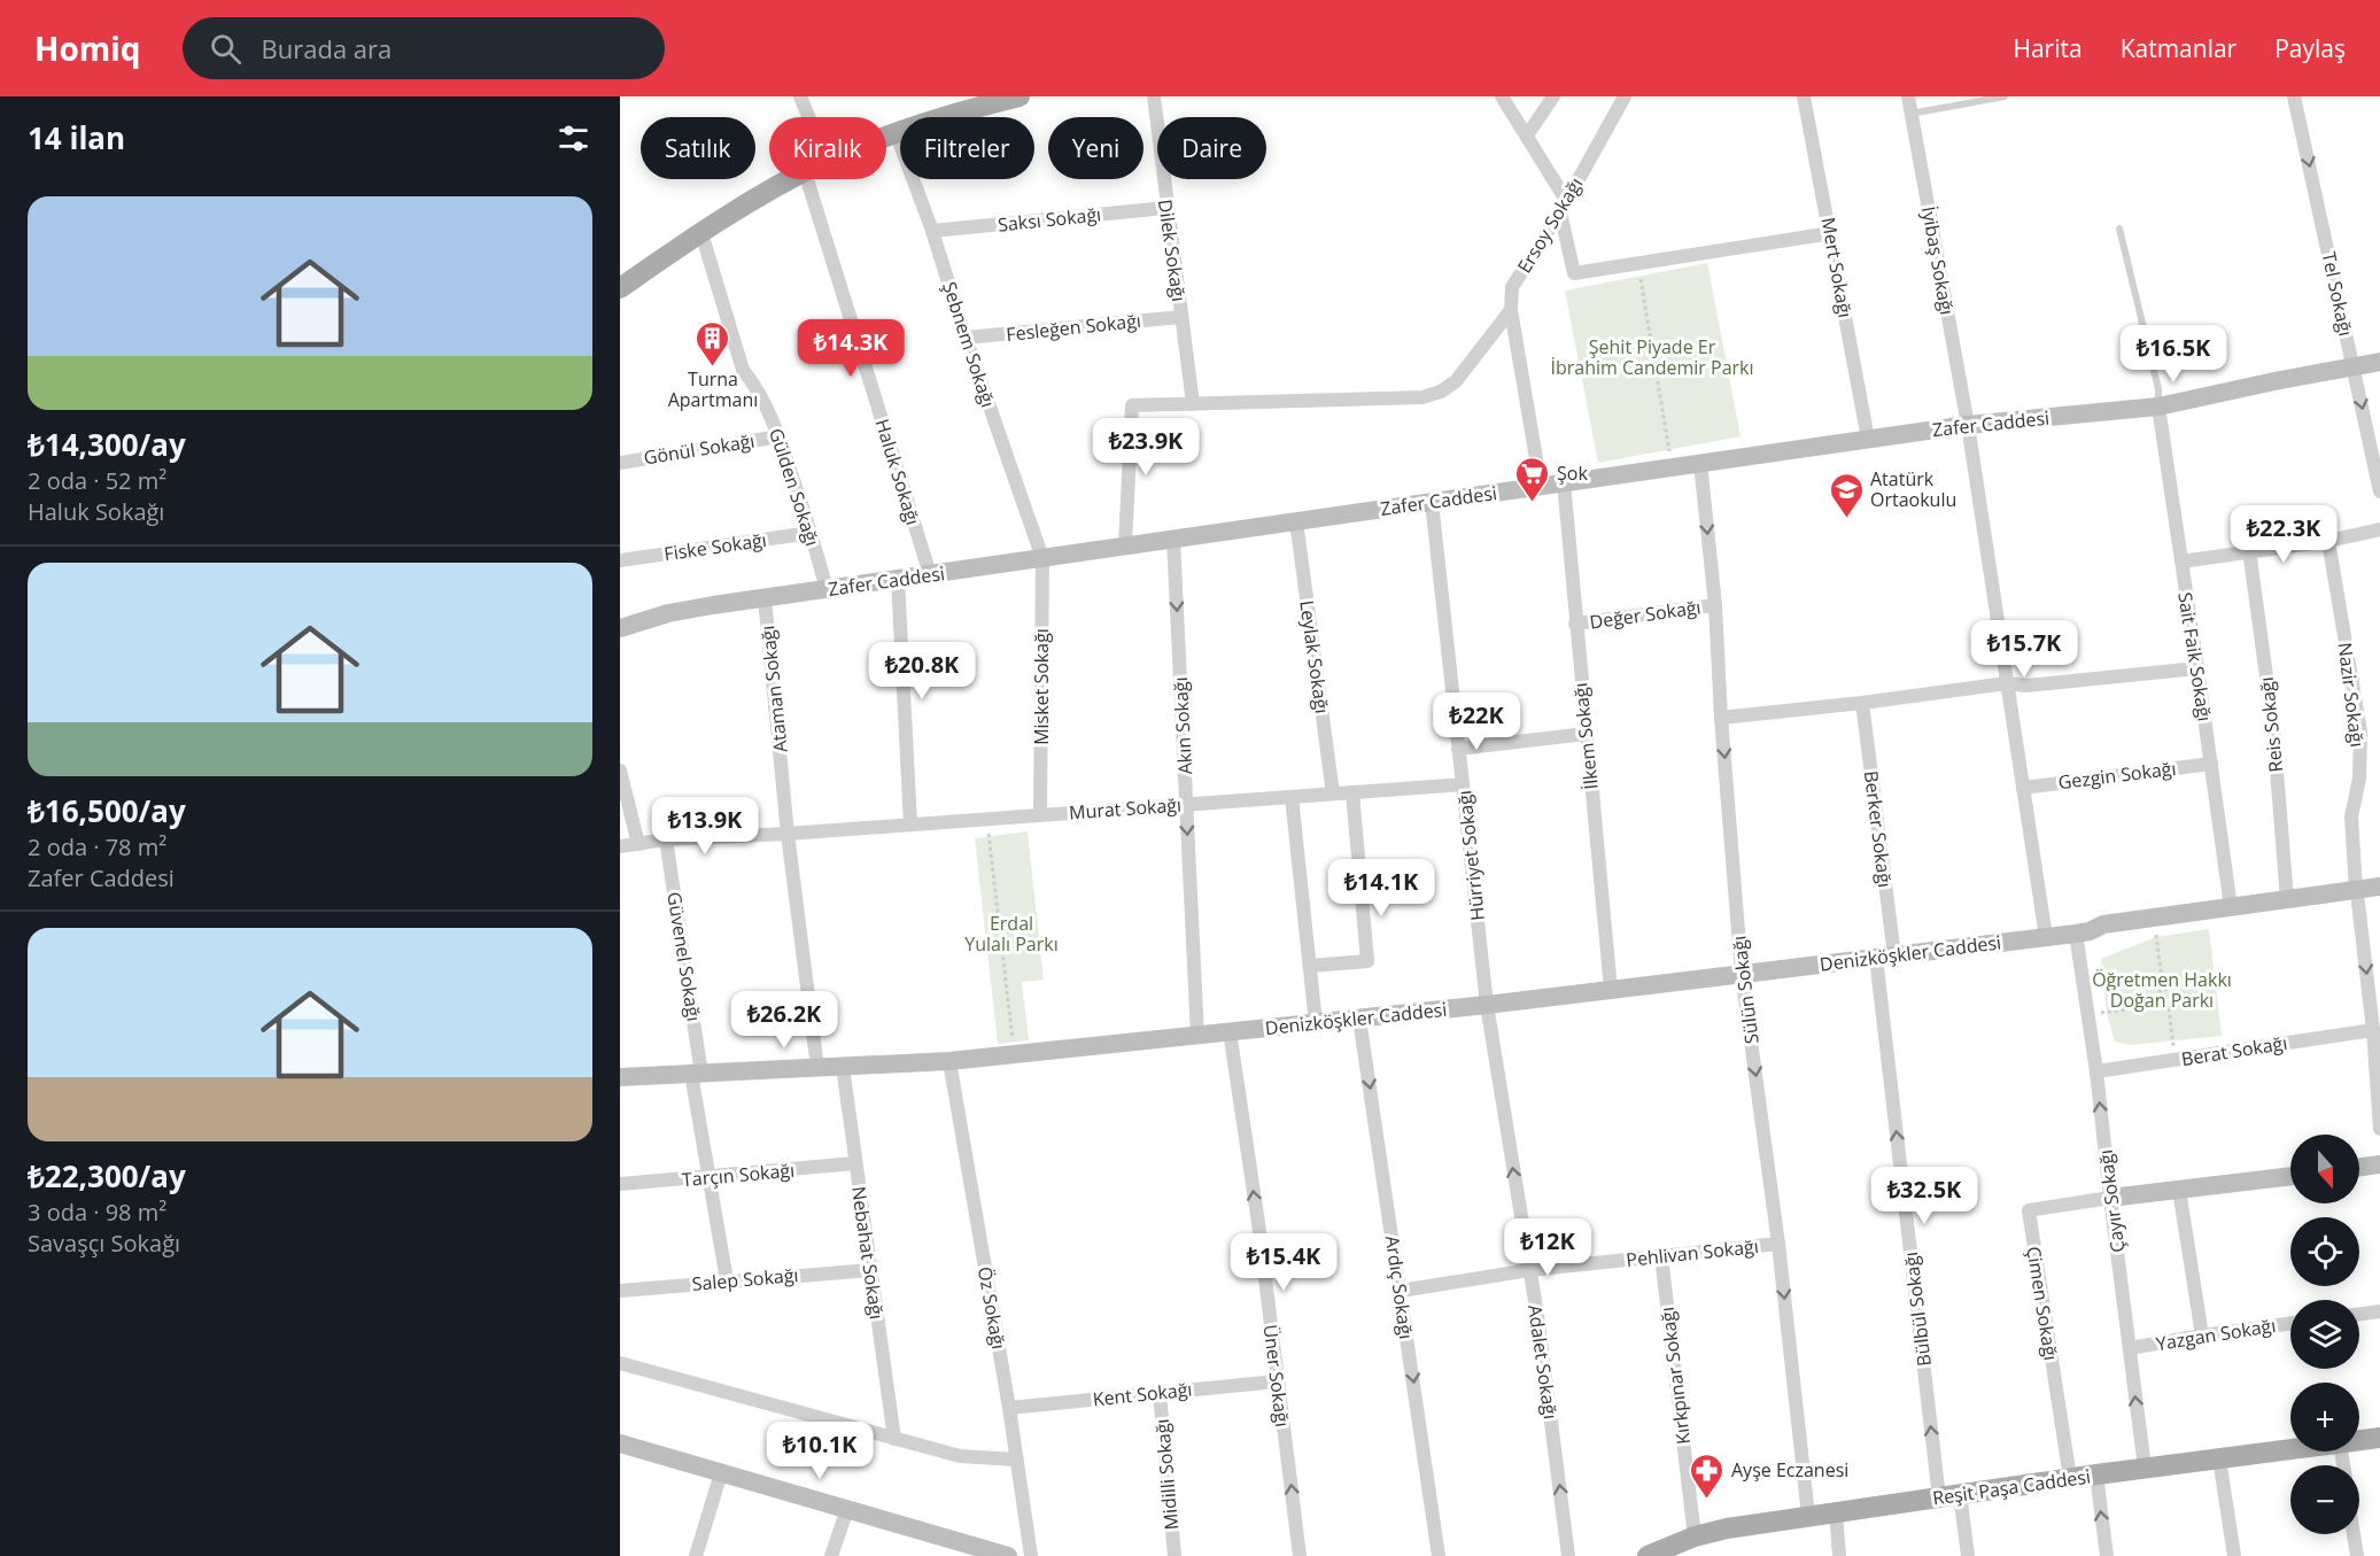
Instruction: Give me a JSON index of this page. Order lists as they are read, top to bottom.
{
  "streets": {
    "main road": ["Reşit Paşa Caddesi"],
    "street": [
      "Saksı Sokağı",
      "Ersoy Sokağı",
      "Dilek Sokağı",
      "İyibaş Sokağı",
      "Mert Sokağı",
      "Tel Sokağı",
      "Fesleğen Sokağı",
      "Şebnem Sokağı",
      "Zafer Caddesi",
      "Gönül Sokağı",
      "Haluk Sokağı",
      "Gülden Sokağı",
      "Fiske Sokağı",
      "Değer Sokağı",
      "Leylak Sokağı",
      "Sait Faik Sokağı",
      "Misket Sokağı",
      "Ataman Sokağı",
      "Nazir Sokağı",
      "Reis Sokağı",
      "Akın Sokağı",
      "İlkem Sokağı",
      "Gezgin Sokağı",
      "Murat Sokağı",
      "Berker Sokağı",
      "Hürriyet Sokağı",
      "Denizköşkler Caddesi",
      "Güvenel Sokağı",
      "Sülün Sokağı",
      "Berat Sokağı",
      "Tarçın Sokağı",
      "Çayır Sokağı",
      "Nebahat Sokağı",
      "Pehlivan Sokağı",
      "Salep Sokağı",
      "Ardıç Sokağı",
      "Çimen Sokağı",
      "Öz Sokağı",
      "Bülbül Sokağı",
      "Yazgan Sokağı",
      "Adalet Sokağı",
      "Üner Sokağı",
      "Kırkpınar Sokağı",
      "Kent Sokağı",
      "Midilli Sokağı"
    ]
  },
  "crossings": [
    ["Saksı Sokağı", "Dilek Sokağı"],
    ["Saksı Sokağı", "Şebnem Sokağı"],
    ["Ersoy Sokağı", "Zafer Caddesi"],
    ["Dilek Sokağı", "Fesleğen Sokağı"],
    ["İyibaş Sokağı", "Zafer Caddesi"],
    ["İyibaş Sokağı", "Gezgin Sokağı"],
    ["İyibaş Sokağı", "Denizköşkler Caddesi"],
    ["Mert Sokağı", "Zafer Caddesi"],
    ["Tel Sokağı", "Zafer Caddesi"],
    ["Fesleğen Sokağı", "Şebnem Sokağı"],
    ["Şebnem Sokağı", "Zafer Caddesi"],
    ["Şebnem Sokağı", "Misket Sokağı"],
    ["Zafer Caddesi", "Haluk Sokağı"],
    ["Zafer Caddesi", "Gülden Sokağı"],
    ["Zafer Caddesi", "Leylak Sokağı"],
    ["Zafer Caddesi", "Sait Faik Sokağı"],
    ["Zafer Caddesi", "Misket Sokağı"],
    ["Zafer Caddesi", "Ataman Sokağı"],
    ["Zafer Caddesi", "Akın Sokağı"],
    ["Zafer Caddesi", "İlkem Sokağı"],
    ["Zafer Caddesi", "Hürriyet Sokağı"],
    ["Zafer Caddesi", "Sülün Sokağı"],
    ["Gönül Sokağı", "Gülden Sokağı"],
    ["Gülden Sokağı", "Fiske Sokağı"],
    ["Değer Sokağı", "İlkem Sokağı"],
    ["Değer Sokağı", "Sülün Sokağı"],
    ["Leylak Sokağı", "Murat Sokağı"],
    ["Sait Faik Sokağı", "Gezgin Sokağı"],
    ["Sait Faik Sokağı", "Denizköşkler Caddesi"],
    ["Misket Sokağı", "Murat Sokağı"],
    ["Ataman Sokağı", "Murat Sokağı"],
    ["Ataman Sokağı", "Denizköşkler Caddesi"],
    ["Nazir Sokağı", "Denizköşkler Caddesi"],
    ["Nazir Sokağı", "Berat Sokağı"],
    ["Reis Sokağı", "Denizköşkler Caddesi"],
    ["Akın Sokağı", "Murat Sokağı"],
    ["Akın Sokağı", "Denizköşkler Caddesi"],
    ["İlkem Sokağı", "Denizköşkler Caddesi"],
    ["Murat Sokağı", "Hürriyet Sokağı"],
    ["Murat Sokağı", "Güvenel Sokağı"],
    ["Berker Sokağı", "Denizköşkler Caddesi"],
    ["Berker Sokağı", "Bülbül Sokağı"],
    ["Hürriyet Sokağı", "Denizköşkler Caddesi"],
    ["Hürriyet Sokağı", "Adalet Sokağı"],
    ["Denizköşkler Caddesi", "Güvenel Sokağı"],
    ["Denizköşkler Caddesi", "Sülün Sokağı"],
    ["Denizköşkler Caddesi", "Çayır Sokağı"],
    ["Denizköşkler Caddesi", "Nebahat Sokağı"],
    ["Denizköşkler Caddesi", "Ardıç Sokağı"],
    ["Denizköşkler Caddesi", "Öz Sokağı"],
    ["Denizköşkler Caddesi", "Bülbül Sokağı"],
    ["Denizköşkler Caddesi", "Adalet Sokağı"],
    ["Denizköşkler Caddesi", "Üner Sokağı"],
    ["Güvenel Sokağı", "Tarçın Sokağı"],
    ["Güvenel Sokağı", "Salep Sokağı"],
    ["Sülün Sokağı", "Pehlivan Sokağı"],
    ["Sülün Sokağı", "Reşit Paşa Caddesi"],
    ["Berat Sokağı", "Çayır Sokağı"],
    ["Tarçın Sokağı", "Nebahat Sokağı"],
    ["Çayır Sokağı", "Çimen Sokağı"],
    ["Çayır Sokağı", "Yazgan Sokağı"],
    ["Çayır Sokağı", "Reşit Paşa Caddesi"],
    ["Nebahat Sokağı", "Salep Sokağı"],
    ["Pehlivan Sokağı", "Ardıç Sokağı"],
    ["Pehlivan Sokağı", "Adalet Sokağı"],
    ["Pehlivan Sokağı", "Kırkpınar Sokağı"],
    ["Çimen Sokağı", "Reşit Paşa Caddesi"],
    ["Öz Sokağı", "Kent Sokağı"],
    ["Bülbül Sokağı", "Reşit Paşa Caddesi"],
    ["Üner Sokağı", "Kent Sokağı"],
    ["Kırkpınar Sokağı", "Reşit Paşa Caddesi"],
    ["Kent Sokağı", "Midilli Sokağı"]
  ],
  "one_way": [
    "Tel Sokağı",
    "Sülün Sokağı",
    "Çayır Sokağı",
    "Ardıç Sokağı",
    "Bülbül Sokağı",
    "Adalet Sokağı",
    "Üner Sokağı"
  ],
  "parks": ["Şehit Piyade Er İbrahim Candemir Parkı", "Erdal Yulalı Parkı", "Öğretmen Hakkı Doğan Parkı"],
  "places": {
    "building": ["Turna Apartmanı"],
    "supermarket": ["Şok"],
    "school or university": ["Atatürk Ortaokulu"],
    "pharmacy": ["Ayşe Eczanesi"]
  },
  "north": "bottom",
  "page": {
    "header": "Homiq",
    "search": "Burada ara",
    "nav": ["Harita", "Katmanlar", "Paylaş"],
    "heading": "14 ilan",
    "chip": [
      "Satılık",
      "Kiralık",
      "Filtreler",
      "Yeni",
      "Daire"
    ],
    "list": [
      {
        "name": "₺14,300/ay",
        "note": "2 oda · 52 m² · Haluk Sokağı"
      },
      {
        "name": "₺16,500/ay",
        "note": "2 oda · 78 m² · Zafer Caddesi"
      },
      {
        "name": "₺22,300/ay",
        "note": "3 oda · 98 m² · Savaşçı Sokağı"
      }
    ],
    "price": [
      "₺14.3K",
      "₺16.5K",
      "₺23.9K",
      "₺22.3K",
      "₺15.7K",
      "₺20.8K",
      "₺22K",
      "₺13.9K",
      "₺14.1K",
      "₺26.2K",
      "₺32.5K",
      "₺12K",
      "₺15.4K",
      "₺10.1K"
    ],
    "map_buttons": ["+", "−"]
  }
}
